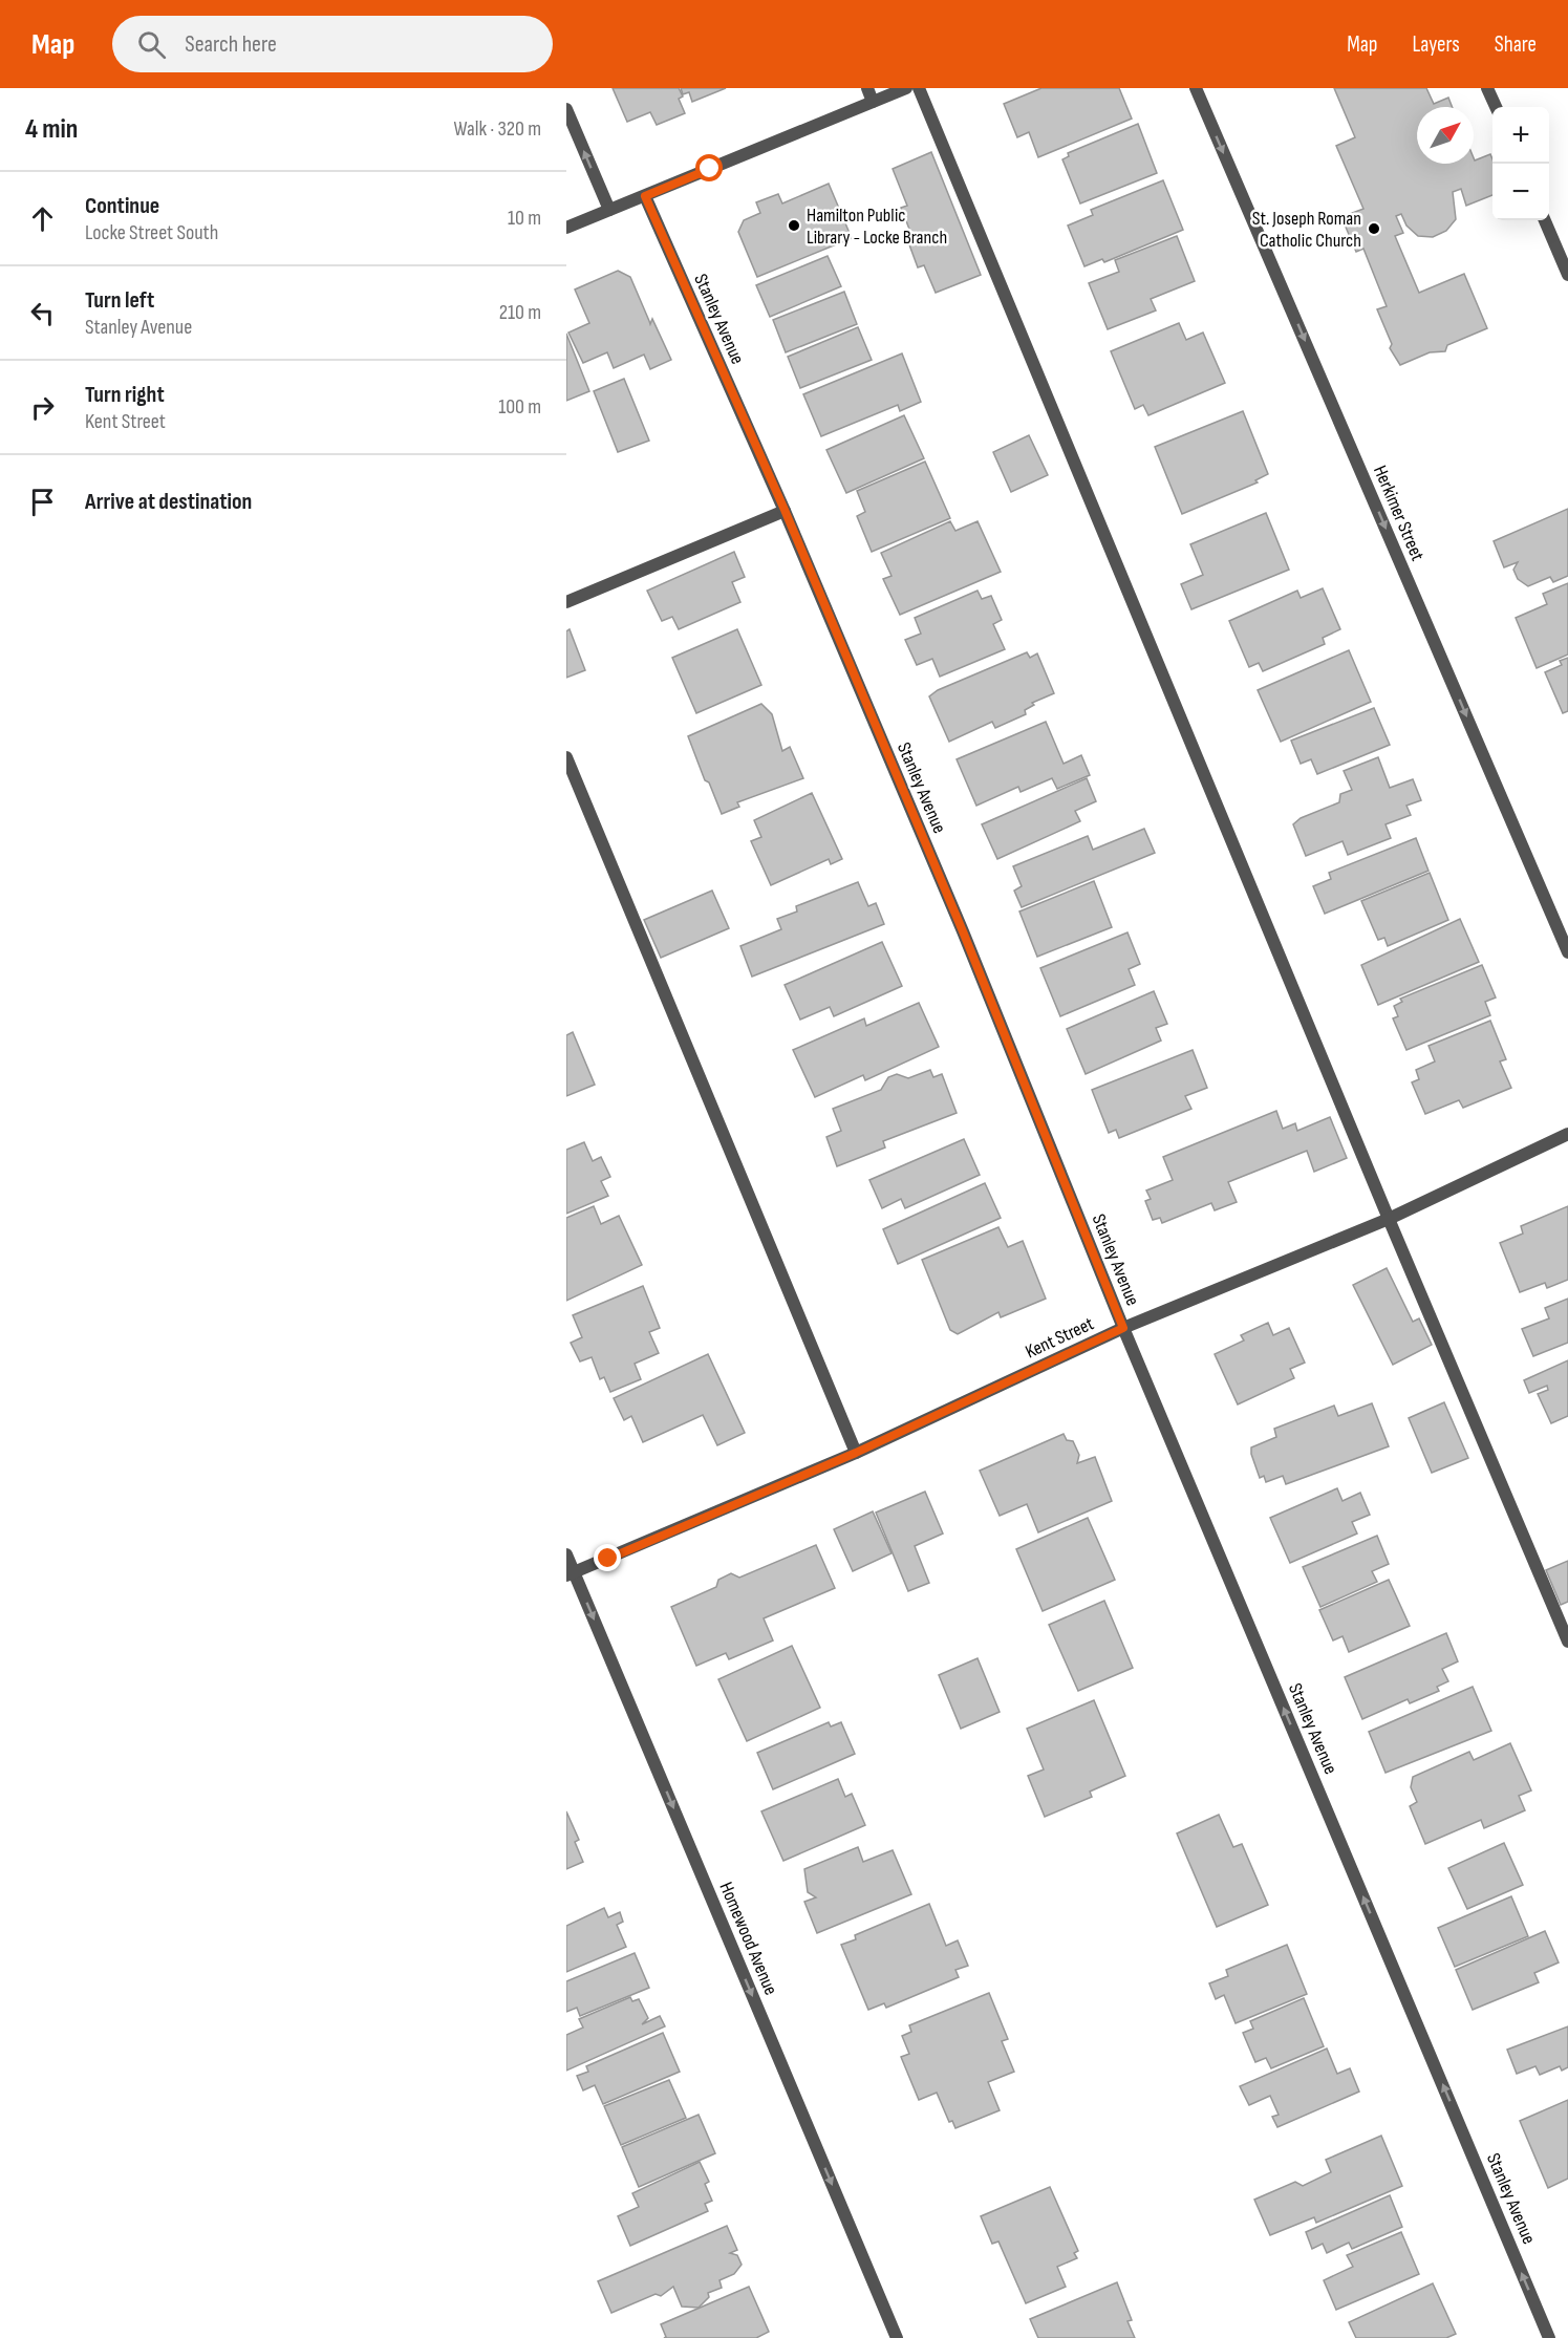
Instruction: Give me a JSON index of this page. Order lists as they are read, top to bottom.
{
  "streets": {
    "street": [
      "Stanley Avenue",
      "Herkimer Street",
      "Kent Street",
      "Homewood Avenue"
    ]
  },
  "crossings": [
    ["Stanley Avenue", "Kent Street"],
    ["Kent Street", "Homewood Avenue"]
  ],
  "one_way": ["Stanley Avenue", "Herkimer Street", "Homewood Avenue"],
  "places": ["Hamilton Public Library - Locke Branch", "St. Joseph Roman Catholic Church"],
  "north": "top right",
  "page": {
    "header": "Map",
    "search": "Search here",
    "nav": ["Map", "Layers", "Share"],
    "heading": ["4 min", "Walk · 320 m"],
    "map_buttons": ["+", "−"],
    "list": [
      ["Continue", "Locke Street South", "10 m"],
      ["Turn left", "Stanley Avenue", "210 m"],
      ["Turn right", "Kent Street", "100 m"],
      "Arrive at destination"
    ]
  }
}
